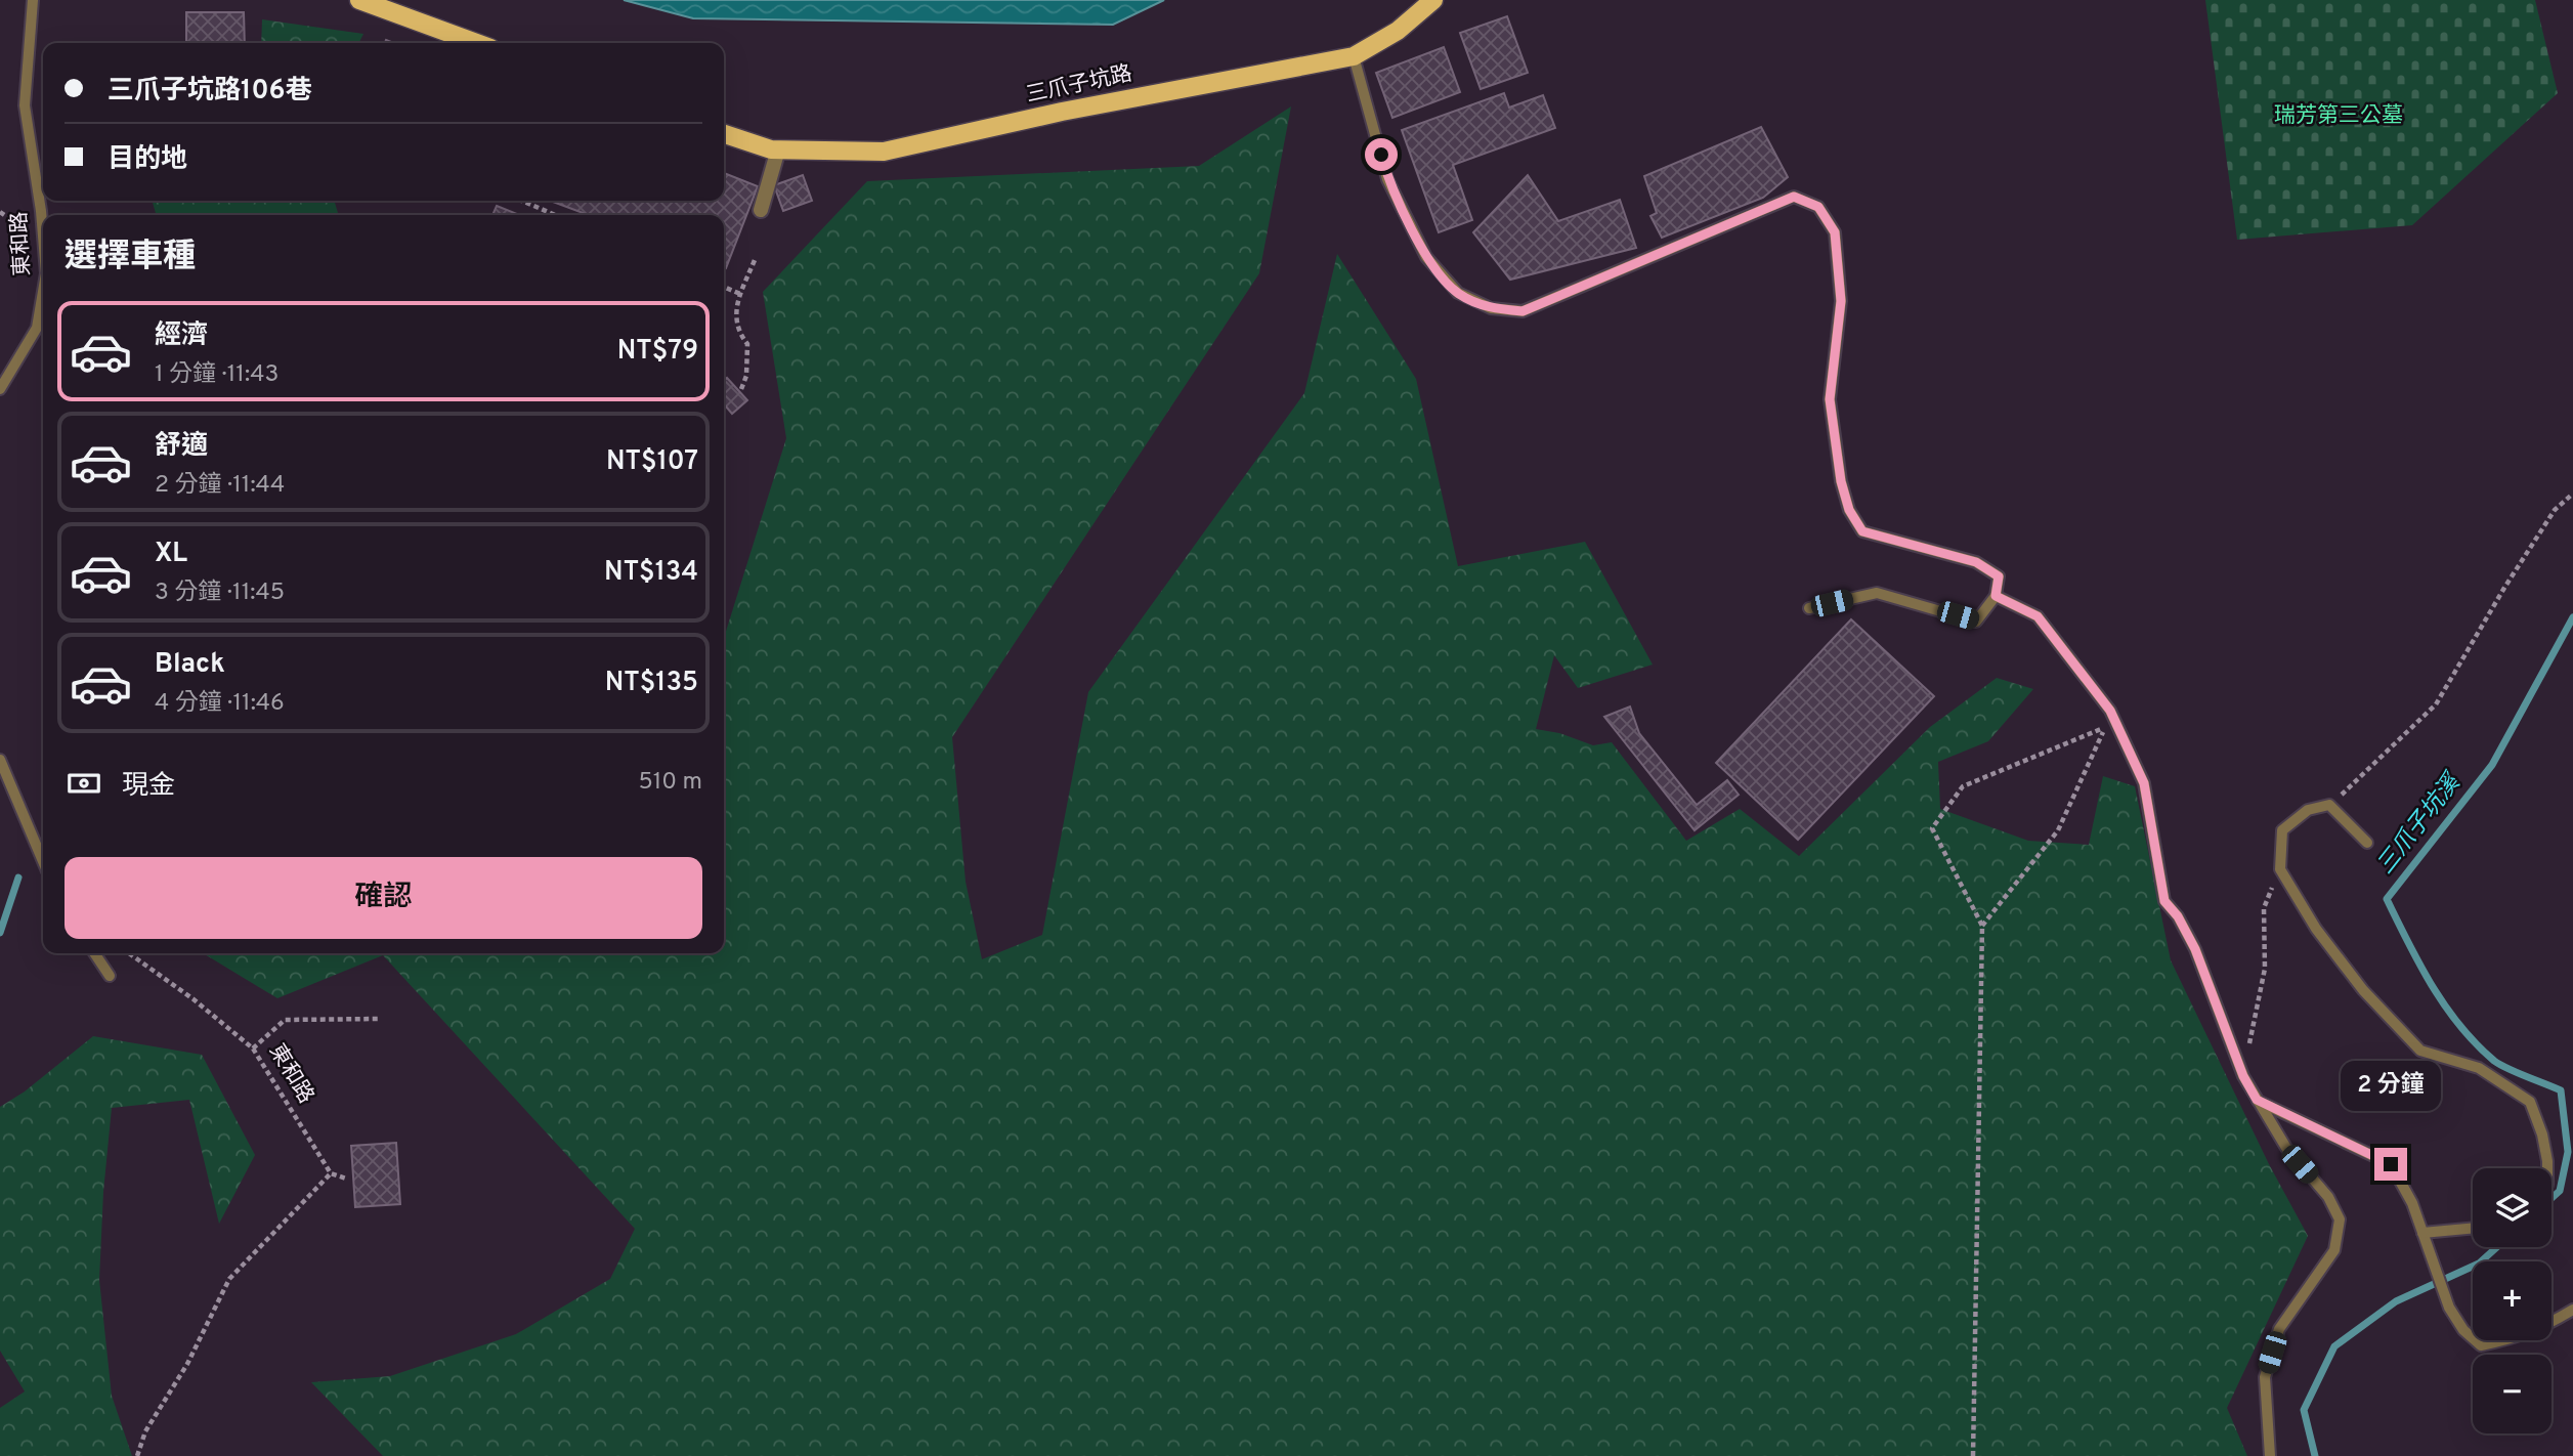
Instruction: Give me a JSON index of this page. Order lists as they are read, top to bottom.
{
  "streets": {
    "main road": ["三爪子坑路"],
    "lane": ["東和路"]
  },
  "water": ["三爪子坑溪"],
  "parks": ["瑞芳第三公墓"],
  "page": {
    "banner": ["三爪子坑路106巷", "目的地"],
    "heading": "選擇車種",
    "list": [
      {
        "name": "經濟",
        "note": "1 分鐘 · 11:43",
        "value": "NT$79"
      },
      {
        "name": "舒適",
        "note": "2 分鐘 · 11:44",
        "value": "NT$107"
      },
      {
        "name": "XL",
        "note": "3 分鐘 · 11:45",
        "value": "NT$134"
      },
      {
        "name": "Black",
        "note": "4 分鐘 · 11:46",
        "value": "NT$135"
      }
    ],
    "pay": ["現金", "510 m"],
    "buttons": "確認",
    "bubble": "2 分鐘",
    "map_buttons": ["+", "−"]
  }
}
